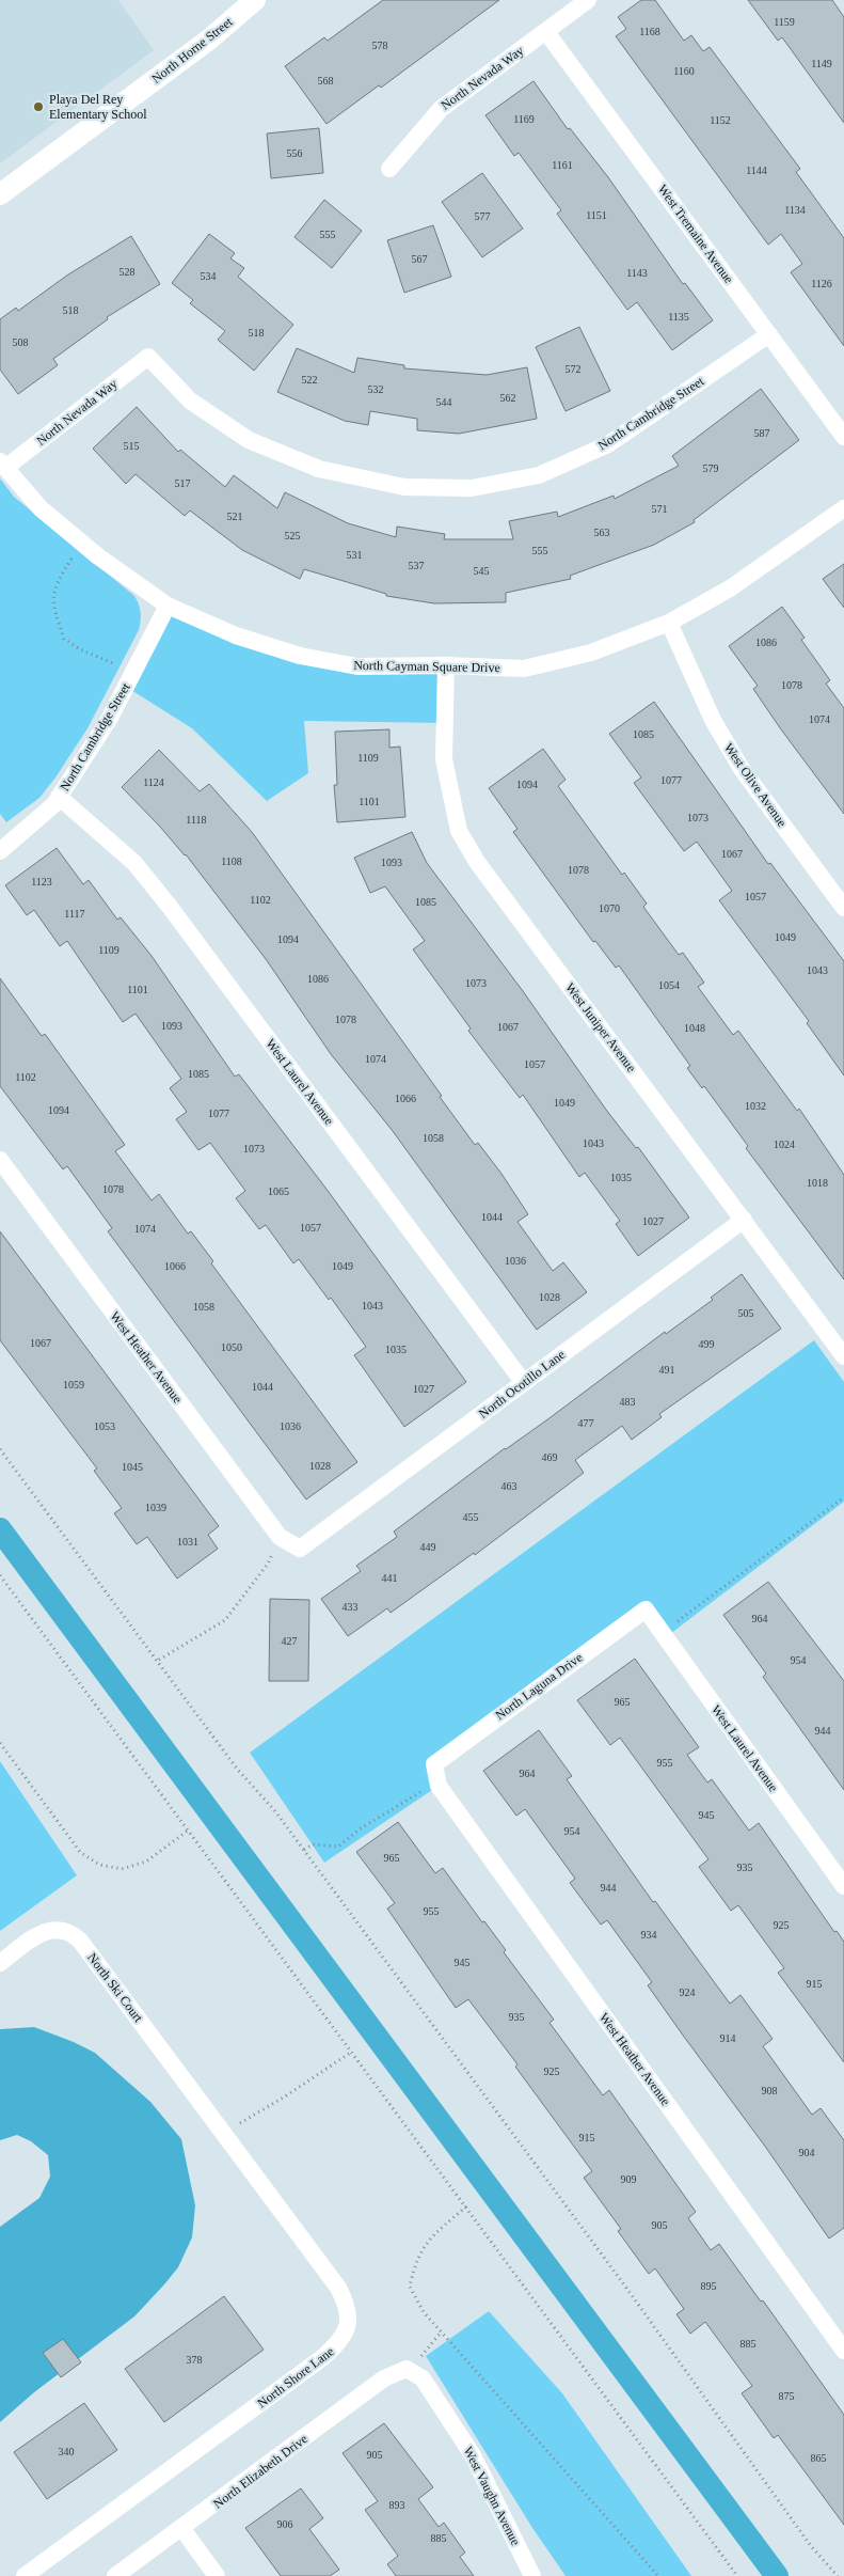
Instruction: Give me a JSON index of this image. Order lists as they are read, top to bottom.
{
  "streets": {
    "street": [
      "North Horne Street",
      "North Nevada Way",
      "West Tremaine Avenue",
      "North Cambridge Street",
      "North Cayman Square Drive",
      "West Olive Avenue",
      "West Juniper Avenue",
      "West Laurel Avenue",
      "West Heather Avenue",
      "North Ocotillo Lane",
      "North Laguna Drive",
      "North Ski Court",
      "North Shore Lane",
      "North Elizabeth Drive",
      "West Vaughn Avenue"
    ]
  },
  "crossings": [
    ["North Nevada Way", "West Tremaine Avenue"],
    ["North Nevada Way", "North Cambridge Street"],
    ["North Nevada Way", "North Cayman Square Drive"],
    ["West Tremaine Avenue", "North Cambridge Street"],
    ["North Cambridge Street", "North Cayman Square Drive"],
    ["North Cambridge Street", "West Laurel Avenue"],
    ["North Cayman Square Drive", "West Olive Avenue"],
    ["North Cayman Square Drive", "West Juniper Avenue"],
    ["West Juniper Avenue", "North Ocotillo Lane"],
    ["West Laurel Avenue", "North Ocotillo Lane"],
    ["West Laurel Avenue", "North Laguna Drive"],
    ["West Heather Avenue", "North Ocotillo Lane"],
    ["West Heather Avenue", "North Laguna Drive"],
    ["North Ski Court", "North Shore Lane"],
    ["North Elizabeth Drive", "West Vaughn Avenue"]
  ],
  "places": ["Playa Del Rey Elementary School"],
  "house_numbers": [
    "1159",
    "1168",
    "578",
    "1149",
    "1160",
    "568",
    "1169",
    "1152",
    "556",
    "1161",
    "1144",
    "1134",
    "1151",
    "577",
    "555",
    "567",
    "528",
    "1143",
    "534",
    "1126",
    "518",
    "1135",
    "518",
    "508",
    "572",
    "522",
    "532",
    "562",
    "544",
    "587",
    "515",
    "579",
    "517",
    "571",
    "521",
    "563",
    "525",
    "555",
    "531",
    "537",
    "545",
    "1086",
    "1078",
    "1074",
    "1085",
    "1109",
    "1077",
    "1124",
    "1094",
    "1101",
    "1073",
    "1118",
    "1067",
    "1108",
    "1093",
    "1078",
    "1123",
    "1057",
    "1102",
    "1085",
    "1070",
    "1117",
    "1049",
    "1094",
    "1109",
    "1043",
    "1086",
    "1073",
    "1054",
    "1101",
    "1078",
    "1093",
    "1067",
    "1048",
    "1074",
    "1057",
    "1085",
    "1102",
    "1066",
    "1049",
    "1032",
    "1094",
    "1077",
    "1058",
    "1043",
    "1024",
    "1073",
    "1035",
    "1018",
    "1078",
    "1065",
    "1044",
    "1027",
    "1057",
    "1074",
    "1036",
    "1066",
    "1049",
    "1028",
    "1043",
    "1058",
    "505",
    "1067",
    "499",
    "1050",
    "1035",
    "491",
    "1059",
    "1044",
    "1027",
    "483",
    "477",
    "1053",
    "1036",
    "469",
    "1028",
    "1045",
    "463",
    "1039",
    "455",
    "1031",
    "449",
    "441",
    "433",
    "964",
    "427",
    "954",
    "965",
    "944",
    "955",
    "964",
    "945",
    "954",
    "965",
    "935",
    "944",
    "955",
    "925",
    "934",
    "945",
    "915",
    "924",
    "935",
    "914",
    "925",
    "908",
    "915",
    "904",
    "909",
    "905",
    "895",
    "885",
    "378",
    "875",
    "340",
    "905",
    "865",
    "893",
    "906",
    "885"
  ]
}
